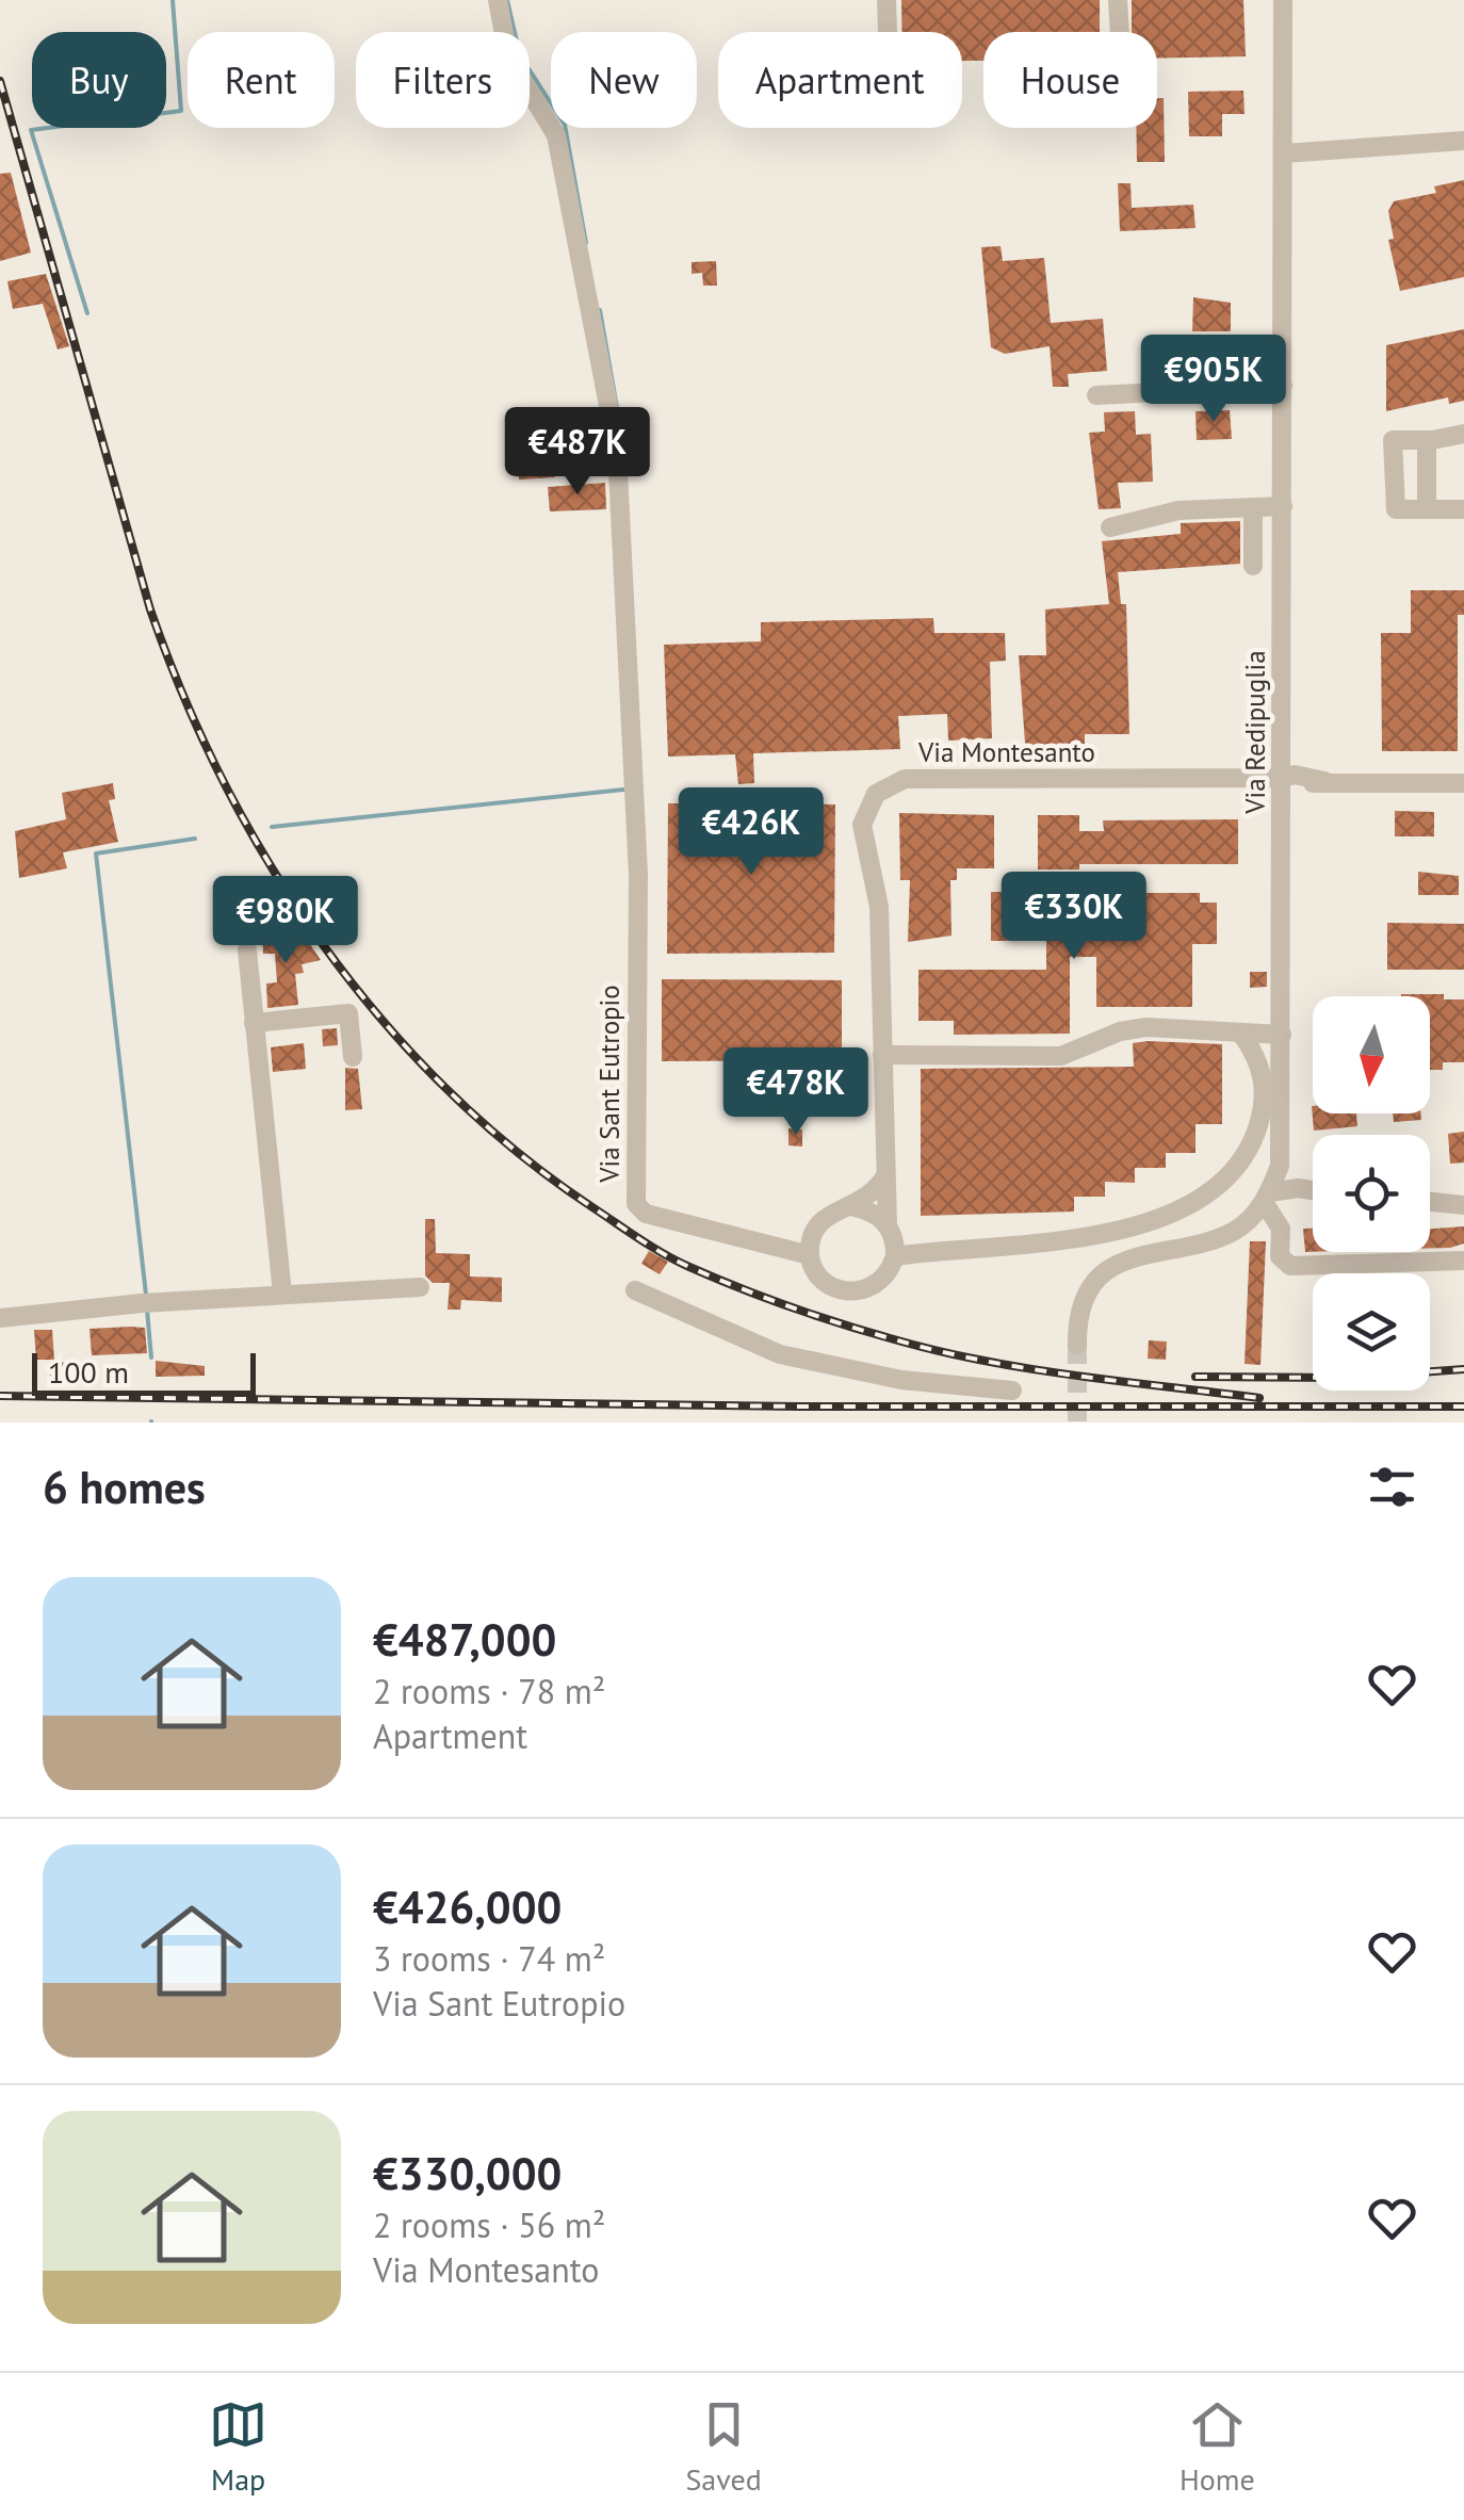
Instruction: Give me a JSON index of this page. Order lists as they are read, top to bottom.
{
  "streets": {
    "street": ["Via Redipuglia", "Via Montesanto", "Via Sant Eutropio"]
  },
  "crossings": [
    ["Via Redipuglia", "Via Montesanto"],
    ["Via Montesanto", "Via Sant Eutropio"]
  ],
  "scale_bar": "100 m",
  "north": "bottom",
  "page": {
    "chip": [
      "Buy",
      "Rent",
      "Filters",
      "New",
      "Apartment",
      "House"
    ],
    "price": [
      "€905K",
      "€487K",
      "€426K",
      "€330K",
      "€980K",
      "€478K"
    ],
    "scale": "100 m",
    "heading": "6 homes",
    "list": [
      {
        "name": "€487,000",
        "note": "2 rooms · 78 m² · Apartment"
      },
      {
        "name": "€426,000",
        "note": "3 rooms · 74 m² · Via Sant Eutropio"
      },
      {
        "name": "€330,000",
        "note": "2 rooms · 56 m² · Via Montesanto"
      }
    ],
    "tabs": ["Map", "Saved", "Home"]
  }
}
